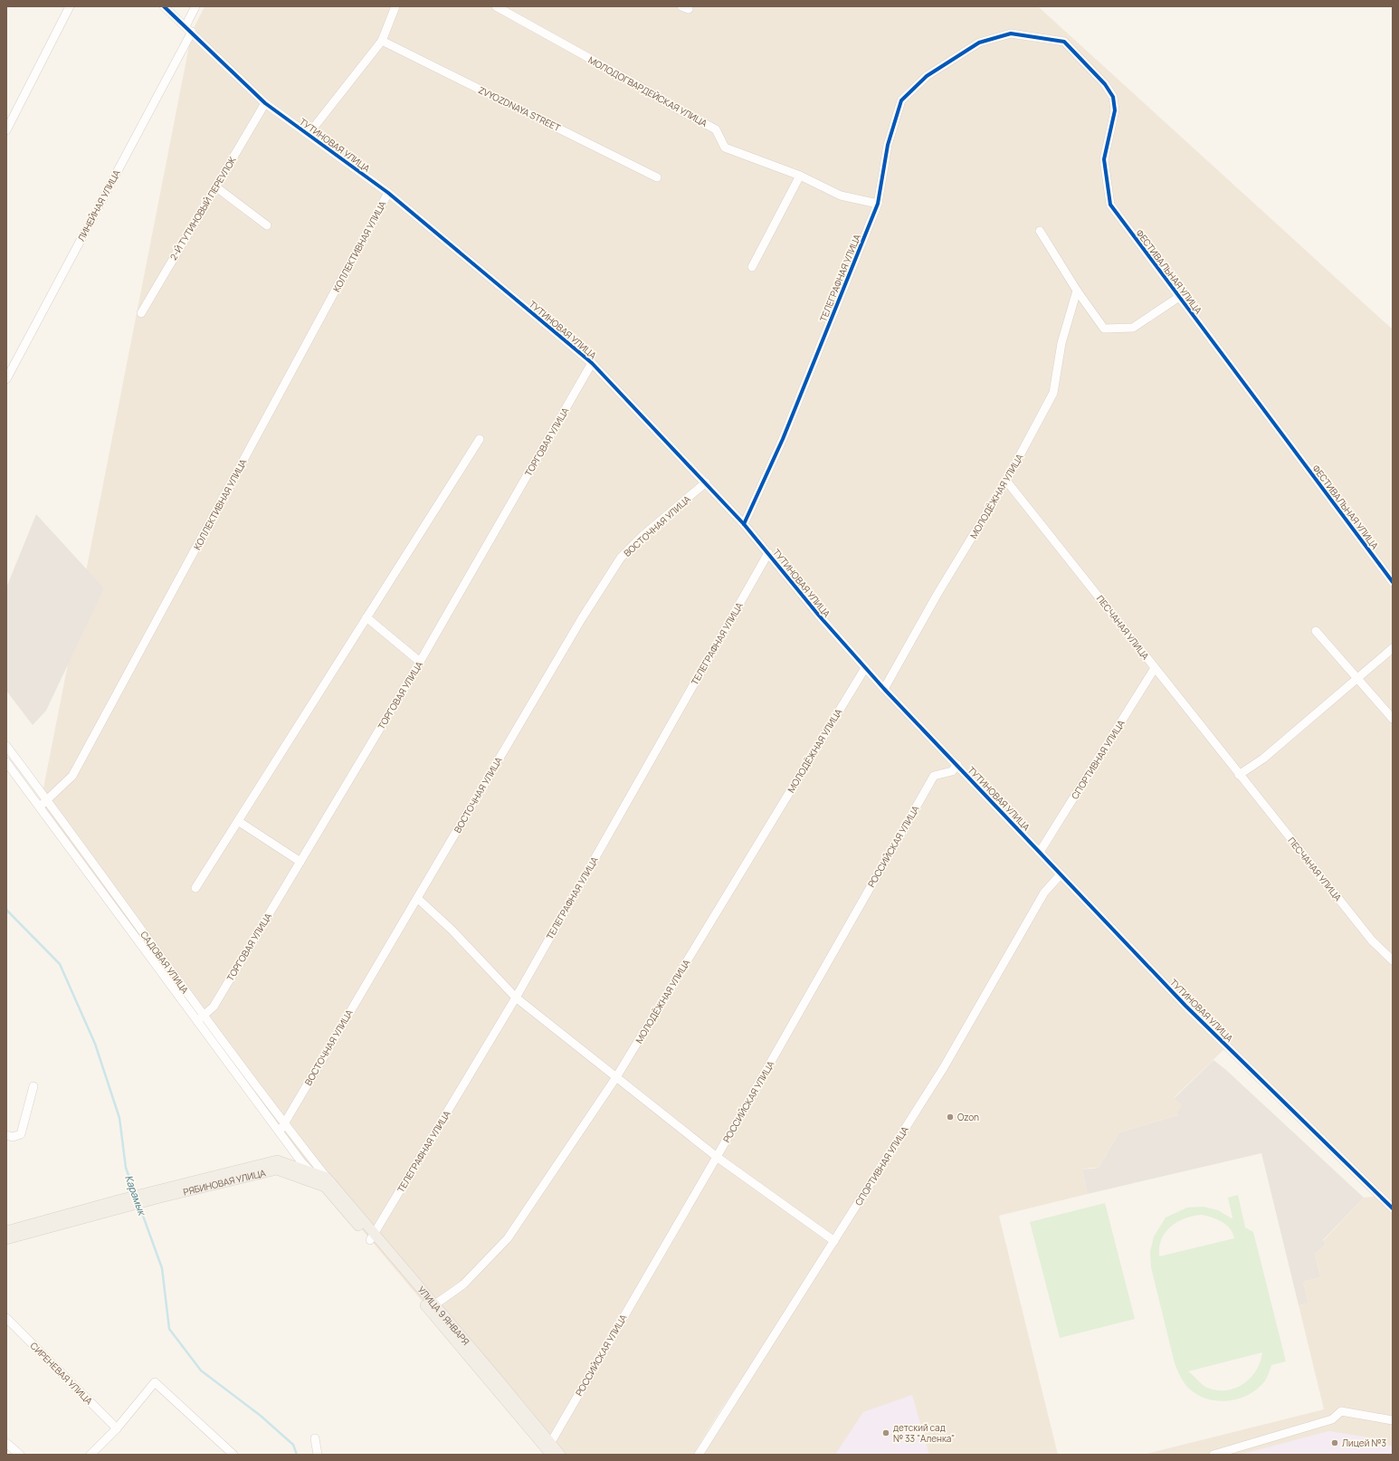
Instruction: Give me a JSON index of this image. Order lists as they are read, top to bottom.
{
  "streets": {
    "main road": ["РЯБИНОВАЯ УЛИЦА", "УЛИЦА 9 ЯНВАРЯ"],
    "street": [
      "МОЛОДОГВАРДЕЙСКАЯ УЛИЦА",
      "ZVYOZDNAYA STREET",
      "ТУТИНОВАЯ УЛИЦА",
      "ЛИНЕЙНАЯ УЛИЦА",
      "2-Й ТУТИНОВЫЙ ПЕРЕУЛОК",
      "КОЛЛЕКТИВНАЯ УЛИЦА",
      "ФЕСТИВАЛЬНАЯ УЛИЦА",
      "ТЕЛЕГРАФНАЯ УЛИЦА",
      "ТОРГОВАЯ УЛИЦА",
      "МОЛОДЁЖНАЯ УЛИЦА",
      "ВОСТОЧНАЯ УЛИЦА",
      "ПЕСЧАНАЯ УЛИЦА",
      "СПОРТИВНАЯ УЛИЦА",
      "РОССИЙСКАЯ УЛИЦА",
      "САДОВАЯ УЛИЦА",
      "СИРЕНЕВАЯ УЛИЦА"
    ]
  },
  "crossings": [
    ["МОЛОДОГВАРДЕЙСКАЯ УЛИЦА", "ТЕЛЕГРАФНАЯ УЛИЦА"],
    ["ТУТИНОВАЯ УЛИЦА", "ЛИНЕЙНАЯ УЛИЦА"],
    ["ТУТИНОВАЯ УЛИЦА", "2-Й ТУТИНОВЫЙ ПЕРЕУЛОК"],
    ["ТУТИНОВАЯ УЛИЦА", "КОЛЛЕКТИВНАЯ УЛИЦА"],
    ["ТУТИНОВАЯ УЛИЦА", "ТЕЛЕГРАФНАЯ УЛИЦА"],
    ["ТУТИНОВАЯ УЛИЦА", "ТОРГОВАЯ УЛИЦА"],
    ["ТУТИНОВАЯ УЛИЦА", "МОЛОДЁЖНАЯ УЛИЦА"],
    ["ТУТИНОВАЯ УЛИЦА", "ВОСТОЧНАЯ УЛИЦА"],
    ["ТУТИНОВАЯ УЛИЦА", "СПОРТИВНАЯ УЛИЦА"],
    ["ТУТИНОВАЯ УЛИЦА", "РОССИЙСКАЯ УЛИЦА"],
    ["КОЛЛЕКТИВНАЯ УЛИЦА", "САДОВАЯ УЛИЦА"],
    ["ФЕСТИВАЛЬНАЯ УЛИЦА", "ТЕЛЕГРАФНАЯ УЛИЦА"],
    ["ТЕЛЕГРАФНАЯ УЛИЦА", "УЛИЦА 9 ЯНВАРЯ"],
    ["ТОРГОВАЯ УЛИЦА", "САДОВАЯ УЛИЦА"],
    ["МОЛОДЁЖНАЯ УЛИЦА", "ПЕСЧАНАЯ УЛИЦА"],
    ["МОЛОДЁЖНАЯ УЛИЦА", "УЛИЦА 9 ЯНВАРЯ"],
    ["ВОСТОЧНАЯ УЛИЦА", "САДОВАЯ УЛИЦА"],
    ["ПЕСЧАНАЯ УЛИЦА", "СПОРТИВНАЯ УЛИЦА"],
    ["РОССИЙСКАЯ УЛИЦА", "УЛИЦА 9 ЯНВАРЯ"],
    ["САДОВАЯ УЛИЦА", "РЯБИНОВАЯ УЛИЦА"],
    ["САДОВАЯ УЛИЦА", "УЛИЦА 9 ЯНВАРЯ"],
    ["РЯБИНОВАЯ УЛИЦА", "УЛИЦА 9 ЯНВАРЯ"]
  ],
  "water": ["Карамык"],
  "places": ["Ozon", "детский сад № 33 \"Аленка\"", "Лицей №3"]
}
